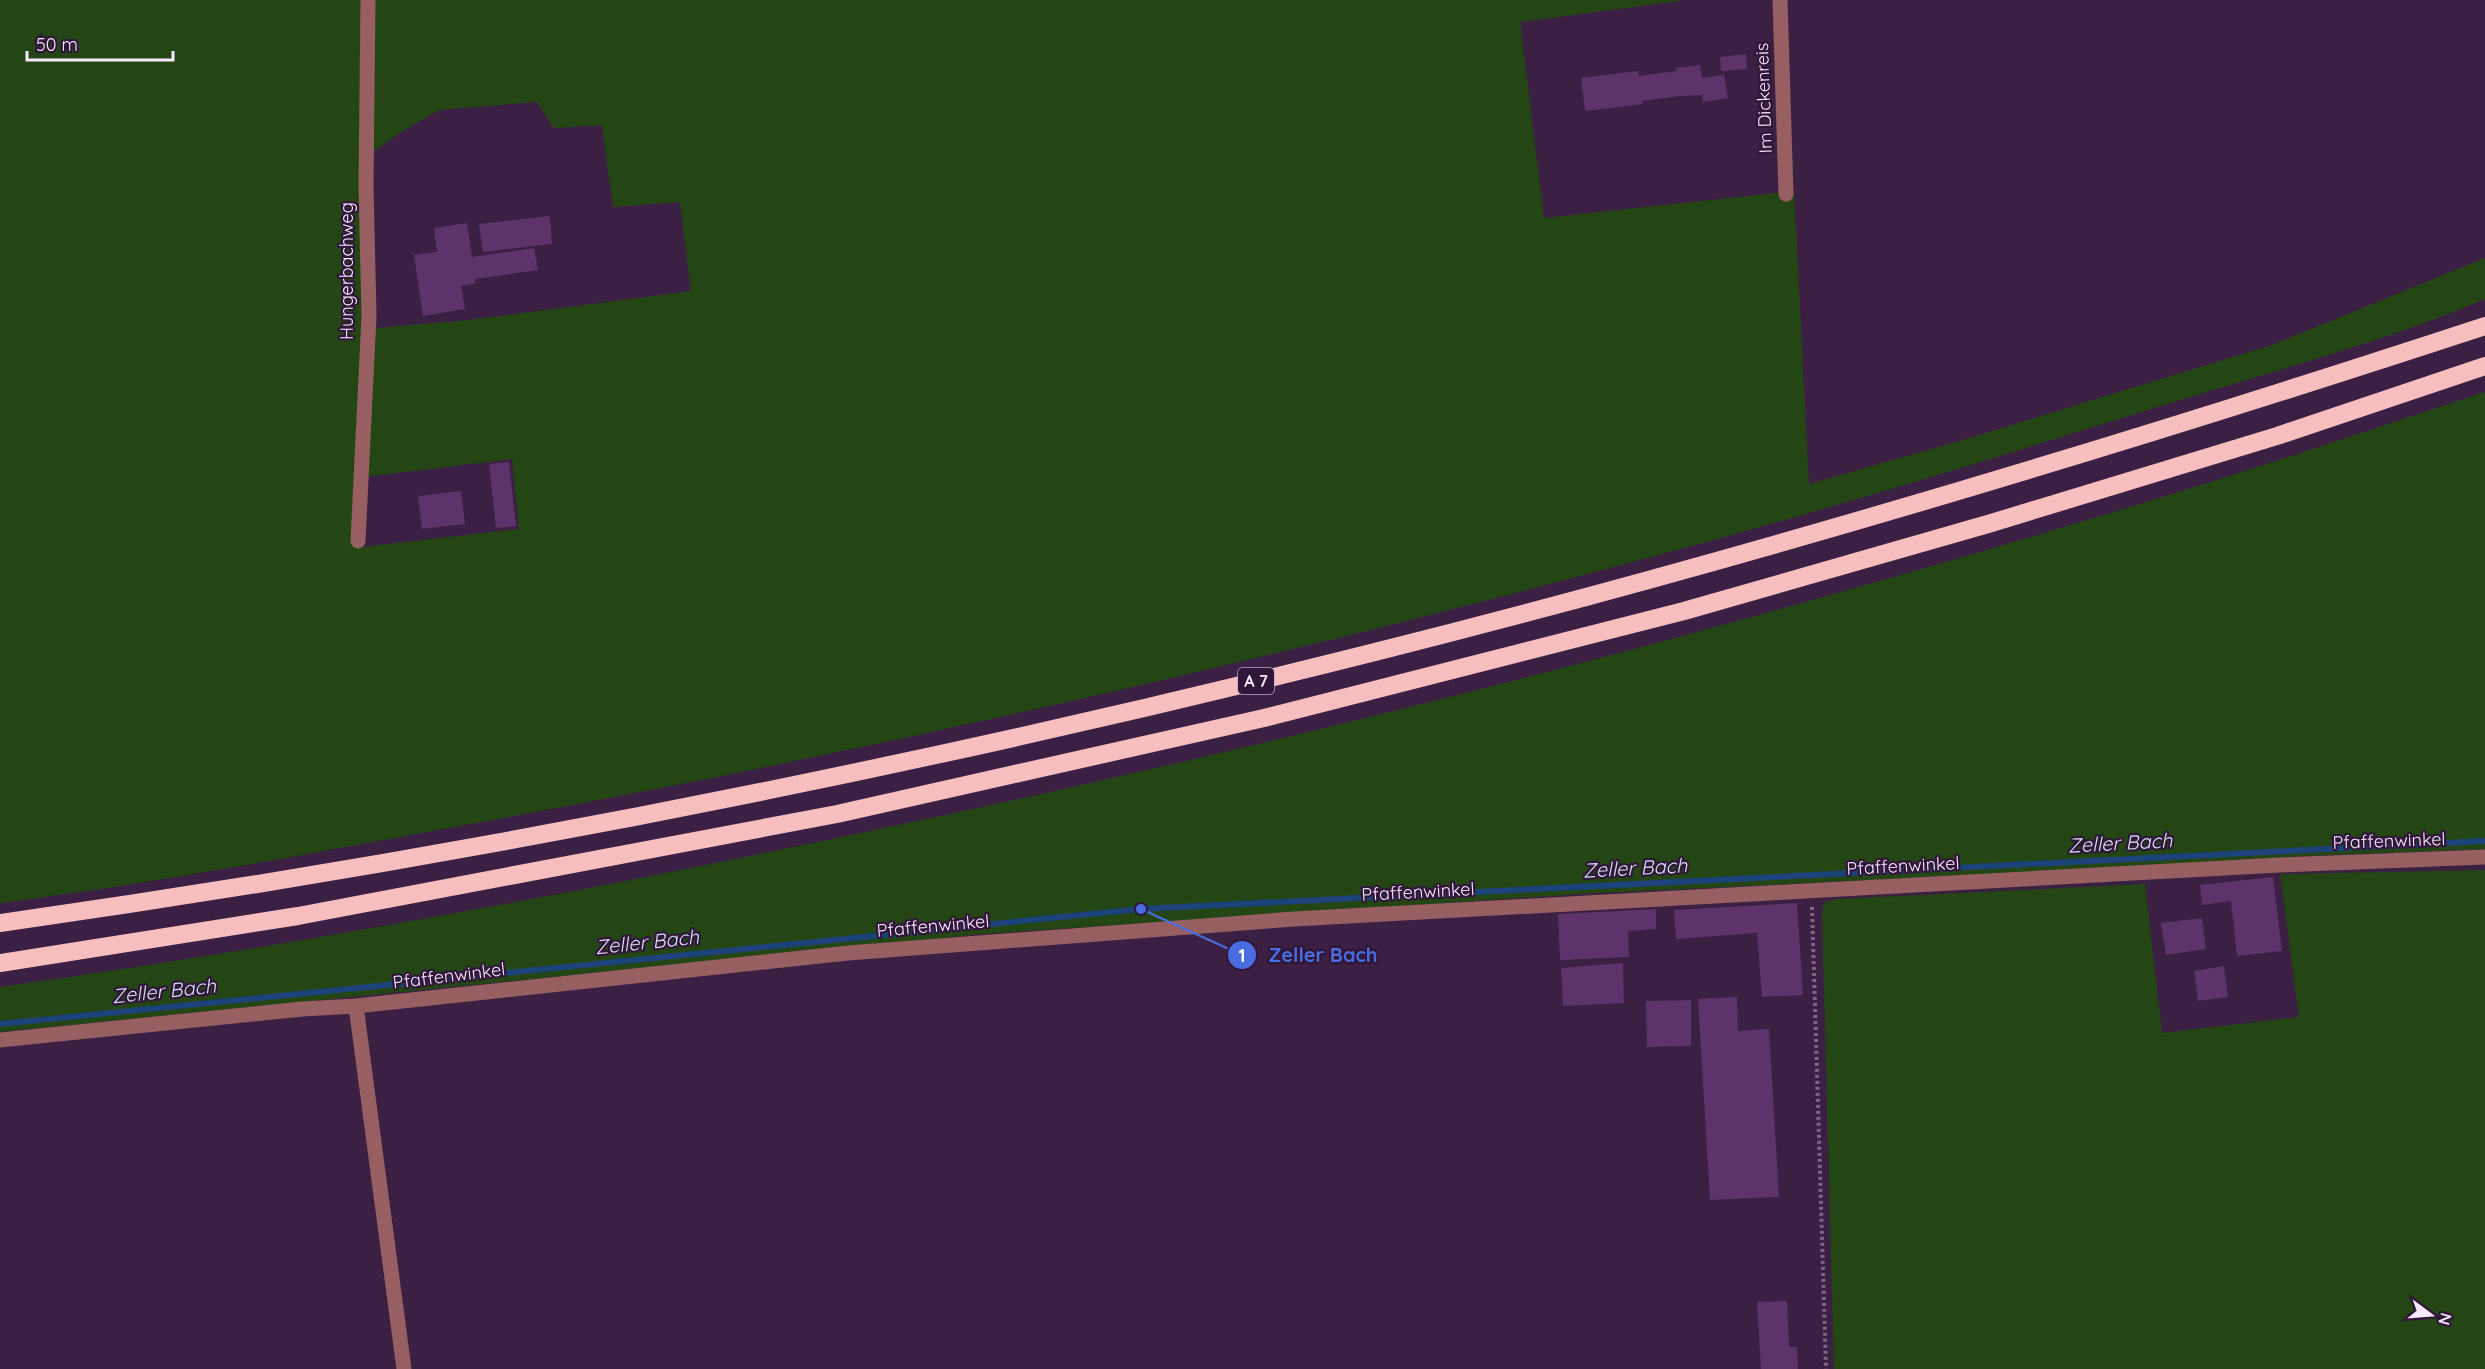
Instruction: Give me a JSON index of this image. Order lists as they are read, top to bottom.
{
  "streets": {
    "highway": ["A 7"],
    "street": ["Im Dickenreis", "Hungerbachweg", "Pfaffenwinkel"]
  },
  "water": ["Zeller Bach"],
  "places": ["Zeller Bach"],
  "scale_bar": "50 m",
  "north": "right"
}
